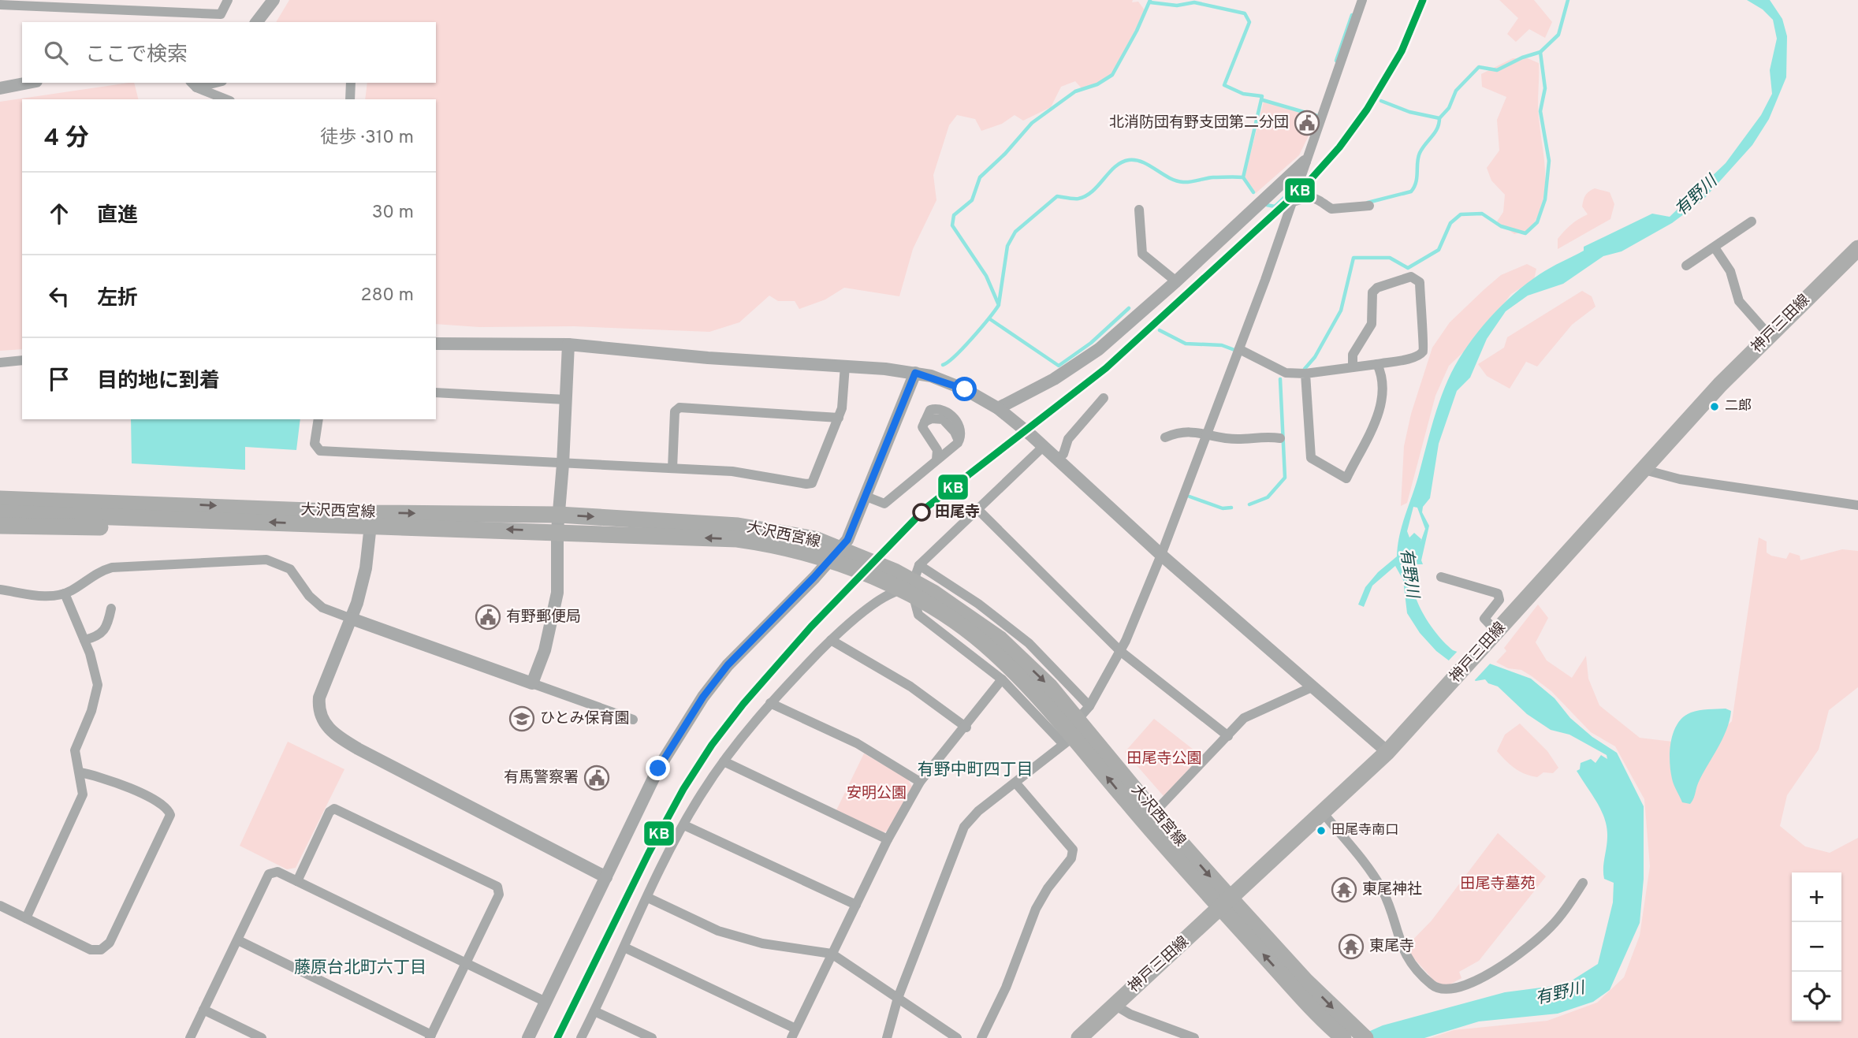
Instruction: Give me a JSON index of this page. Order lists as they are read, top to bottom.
{
  "streets": {
    "main road": ["神戸三田線", "大沢西宮線"]
  },
  "crossings": [
    ["神戸三田線", "大沢西宮線"]
  ],
  "districts": ["有野中町四丁目", "藤原台北町六丁目"],
  "water": ["有野川"],
  "parks": ["田尾寺公園", "安明公園", "田尾寺墓苑"],
  "places": {
    "public building": ["北消防団有野支団第二分団", "有野郵便局", "有馬警察署"],
    "other": ["二郎", "田尾寺", "田尾寺南口"],
    "school or university": ["ひとみ保育園"],
    "temple": ["東尾神社", "東尾寺"]
  },
  "lines": ["transit line KB"],
  "page": {
    "search": "ここで検索",
    "heading": ["4 分", "徒歩 · 310 m"],
    "list": [
      ["直進", "30 m"],
      ["左折", "280 m"],
      "目的地に到着"
    ],
    "map_buttons": ["+", "−"]
  }
}
